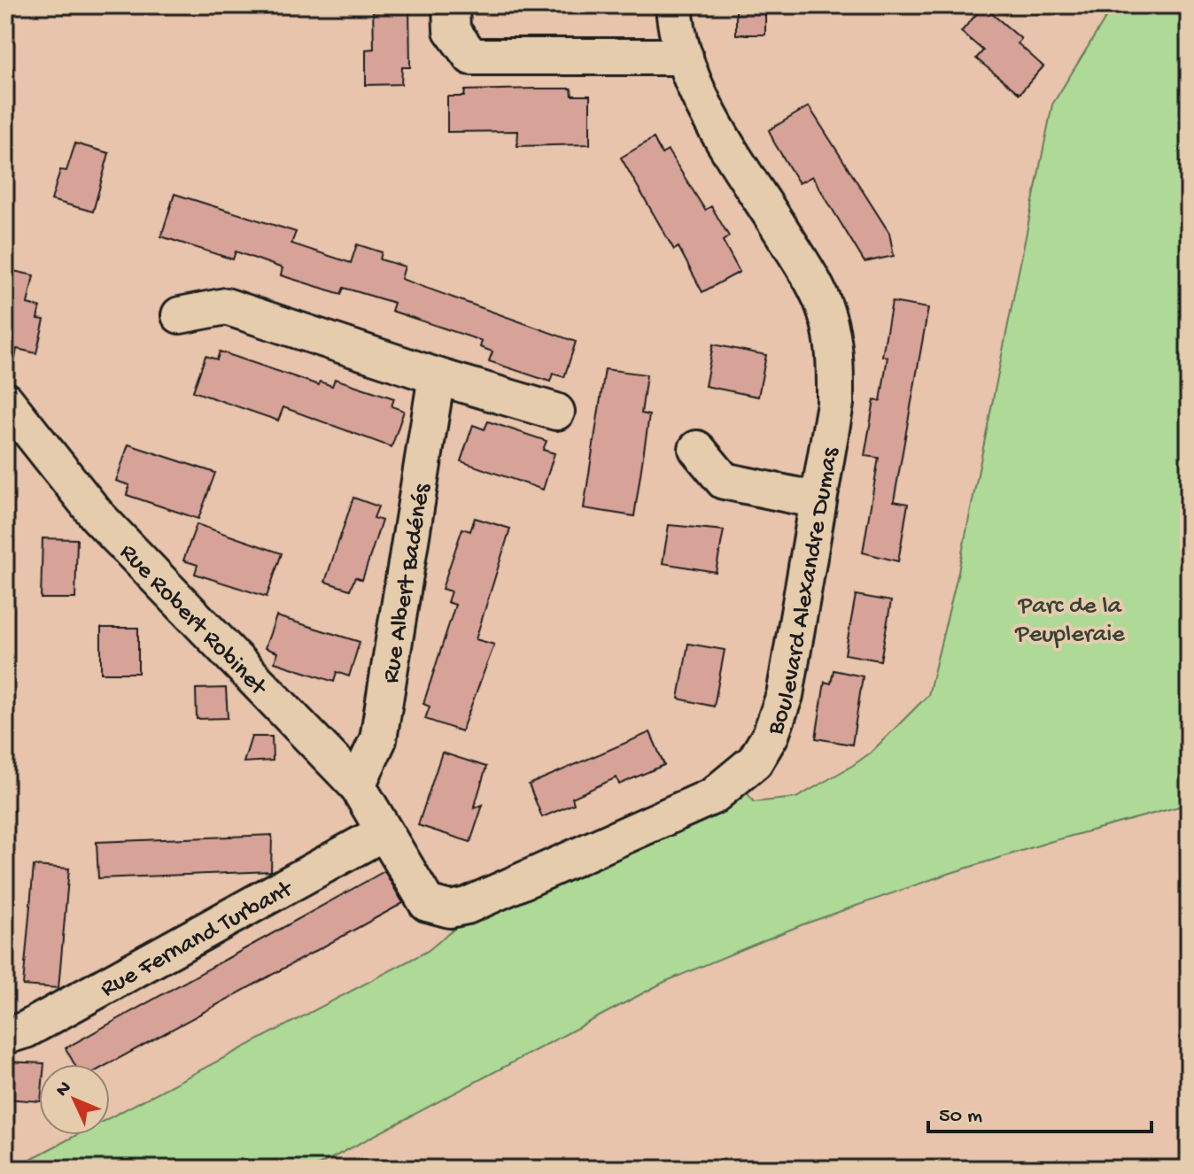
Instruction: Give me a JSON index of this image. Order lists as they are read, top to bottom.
{
  "streets": {
    "street": [
      "Rue Albert Badénés",
      "Boulevard Alexandre Dumas",
      "Rue Robert Robinet",
      "Rue Fernand Turbant"
    ]
  },
  "crossings": [
    ["Rue Albert Badénés", "Rue Robert Robinet"],
    ["Boulevard Alexandre Dumas", "Rue Robert Robinet"],
    ["Boulevard Alexandre Dumas", "Rue Fernand Turbant"],
    ["Rue Robert Robinet", "Rue Fernand Turbant"]
  ],
  "parks": ["Parc de la Peupleraie"],
  "scale_bar": "50 m",
  "north": "top left"
}
